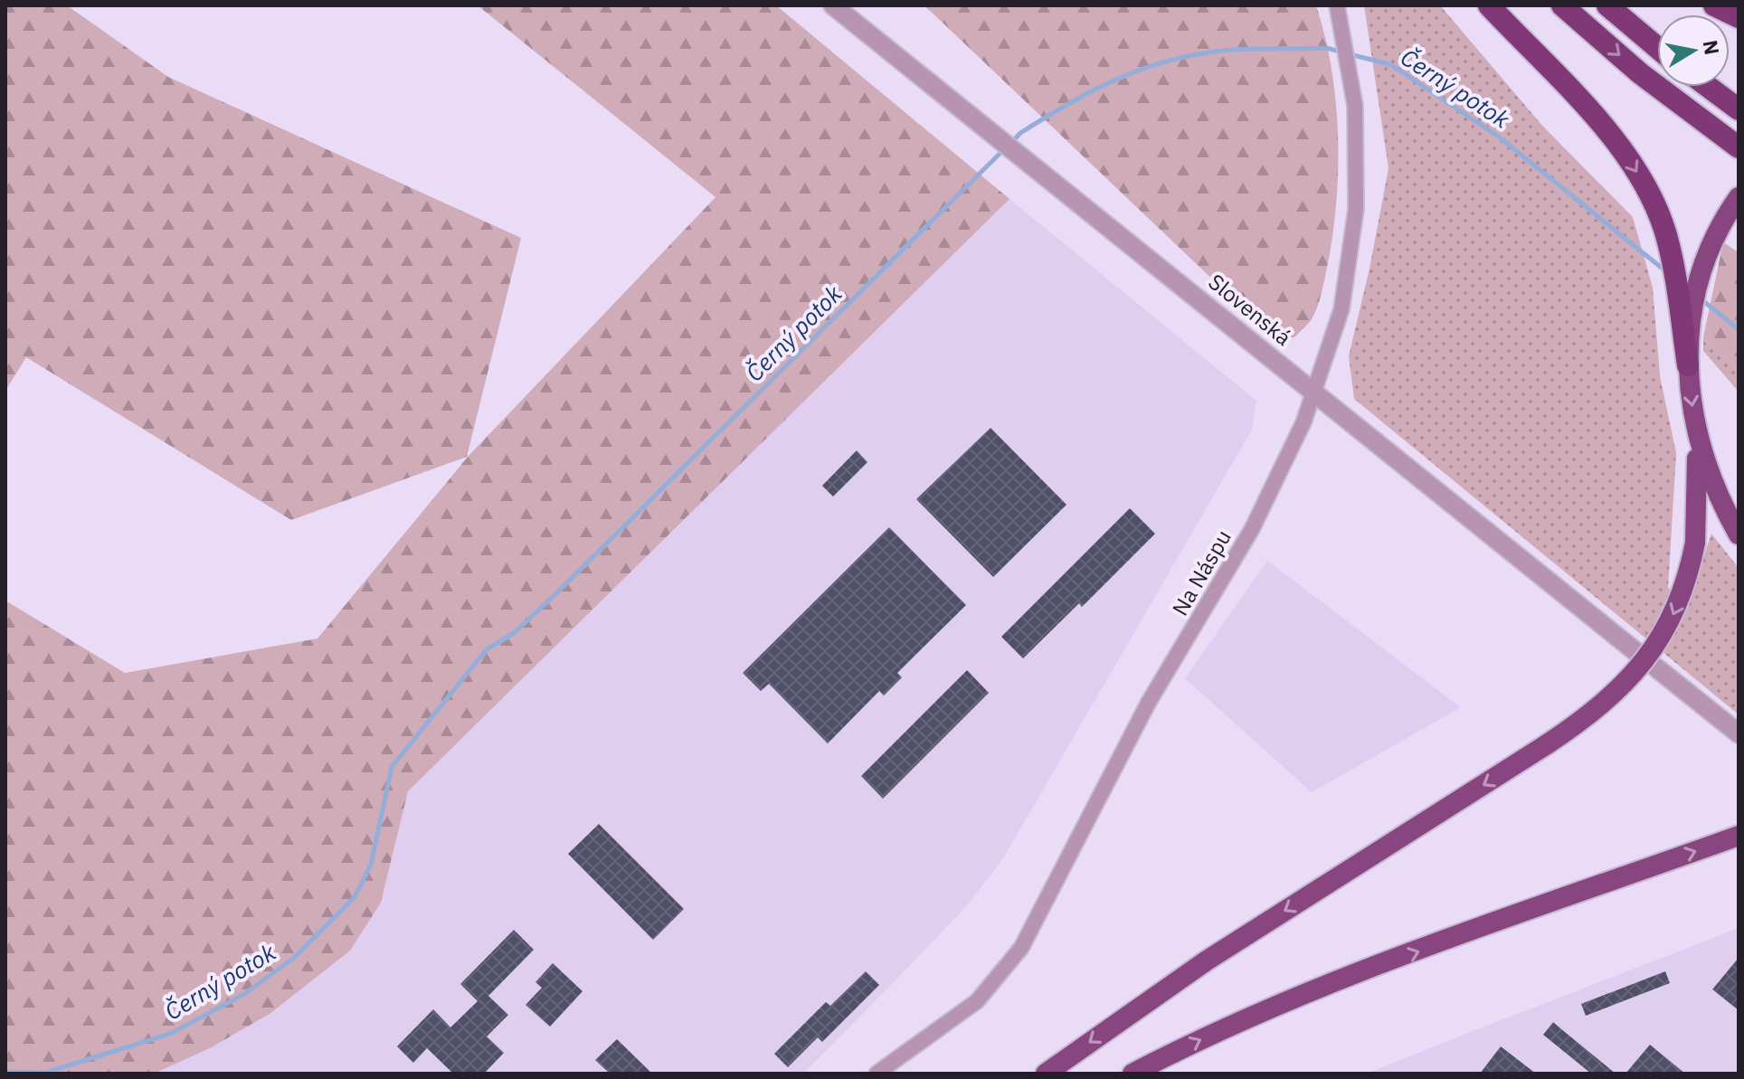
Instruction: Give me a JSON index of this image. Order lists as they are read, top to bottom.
{
  "streets": {
    "street": ["Slovenská", "Na Náspu"]
  },
  "crossings": [
    ["Slovenská", "Na Náspu"]
  ],
  "water": ["Černý potok"],
  "north": "right"
}
